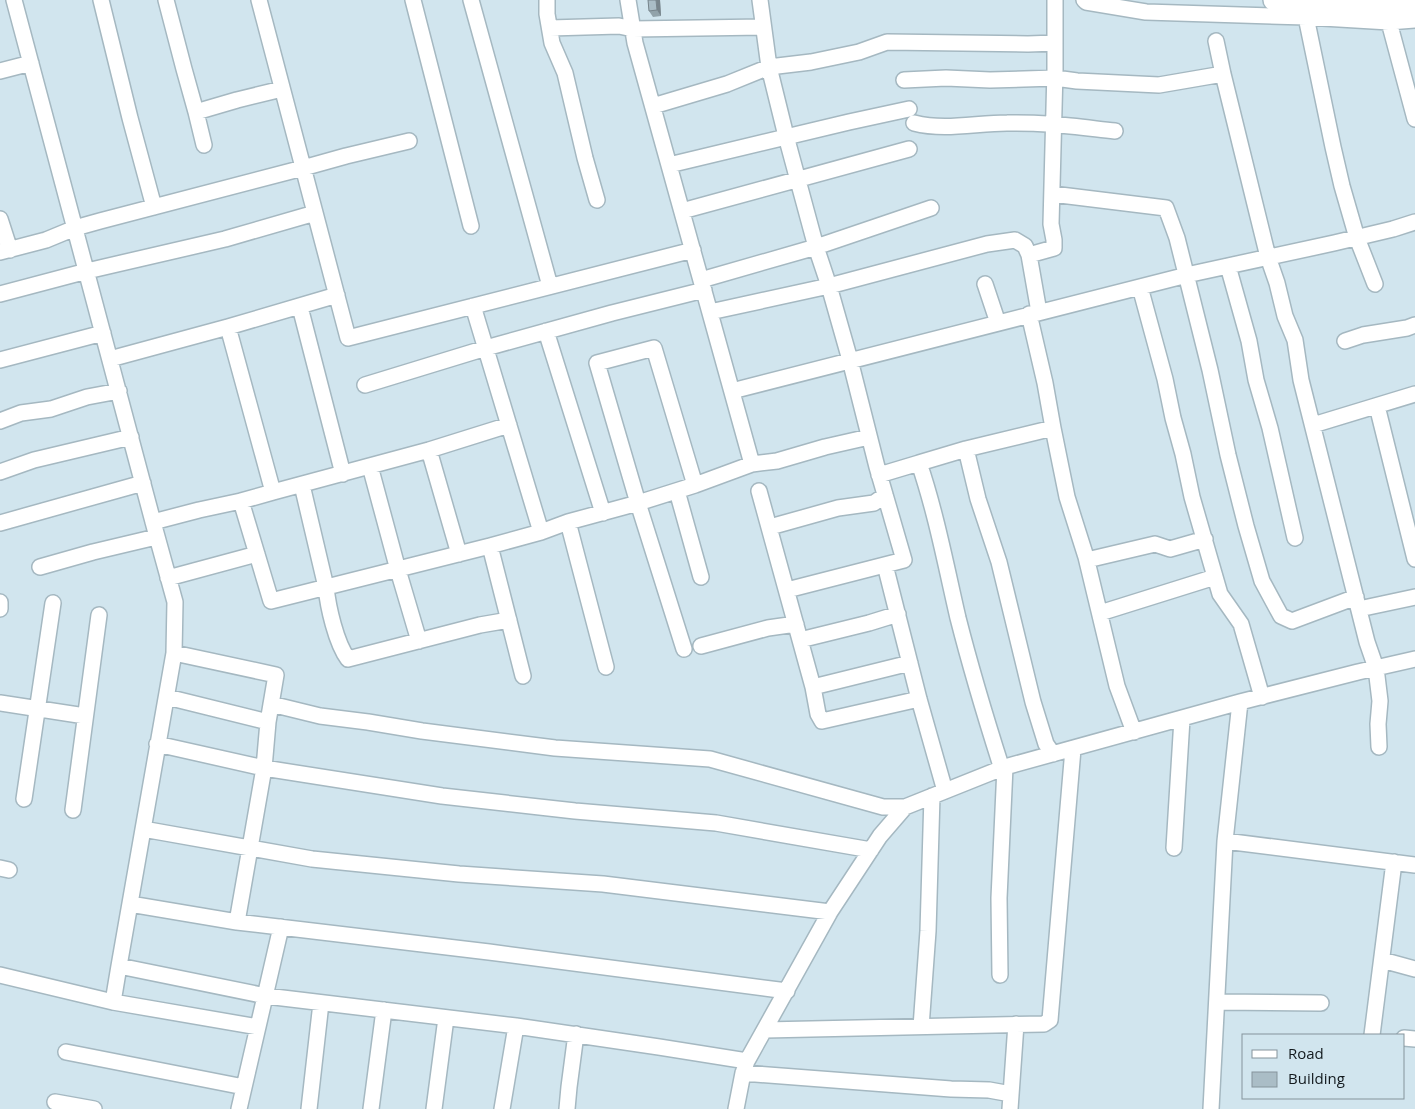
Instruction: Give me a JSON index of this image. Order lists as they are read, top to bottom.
{
  "legend": ["Road", "Building"]
}
